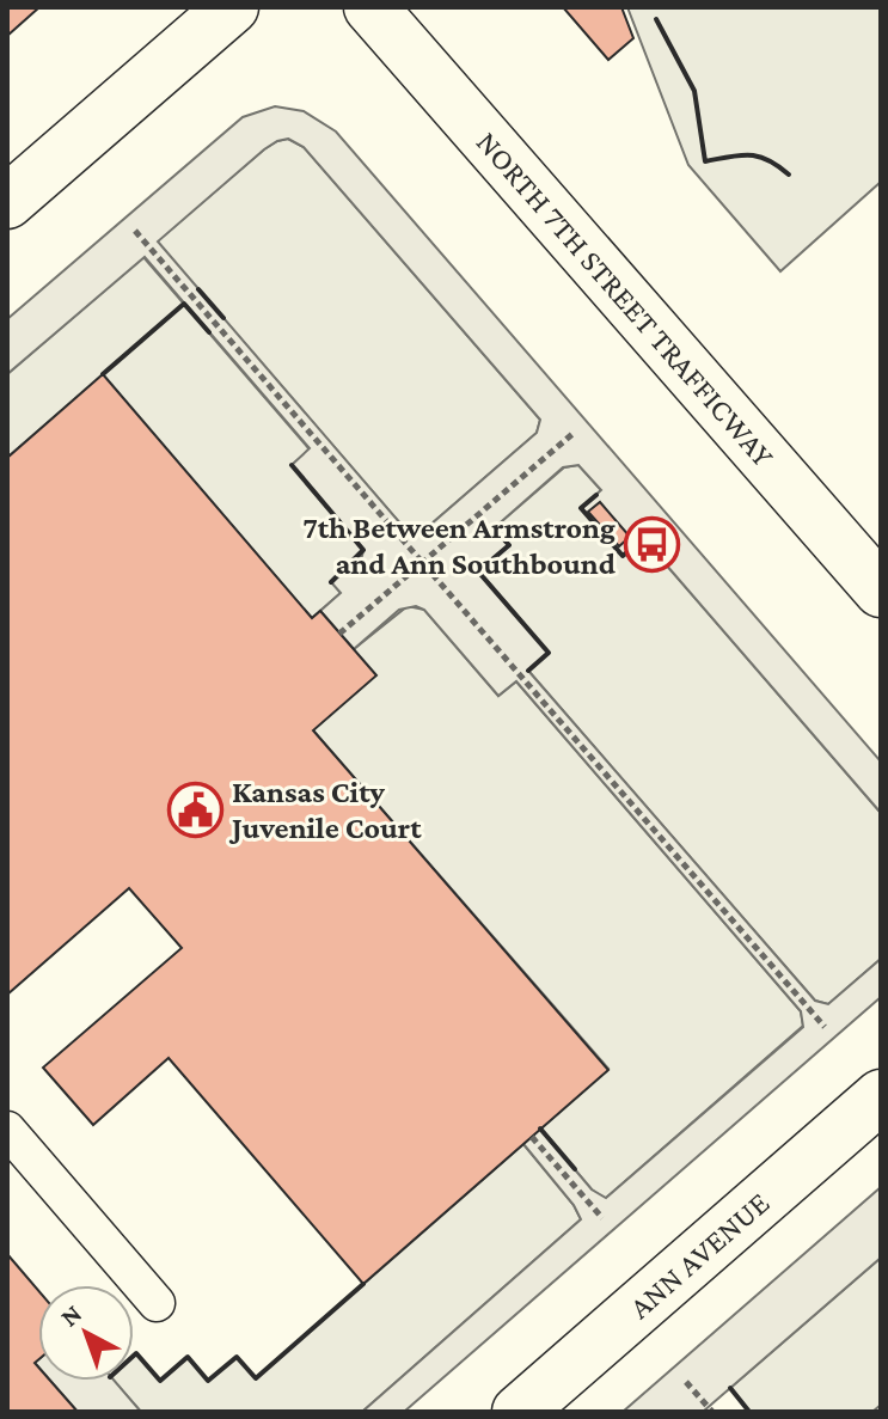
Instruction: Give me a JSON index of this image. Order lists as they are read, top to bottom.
{
  "streets": {
    "street": ["NORTH 7TH STREET TRAFFICWAY", "ANN AVENUE"]
  },
  "places": {
    "bus stop": ["7th Between Armstrong and Ann Southbound"],
    "public building": ["Kansas City Juvenile Court"]
  },
  "north": "top left"
}
